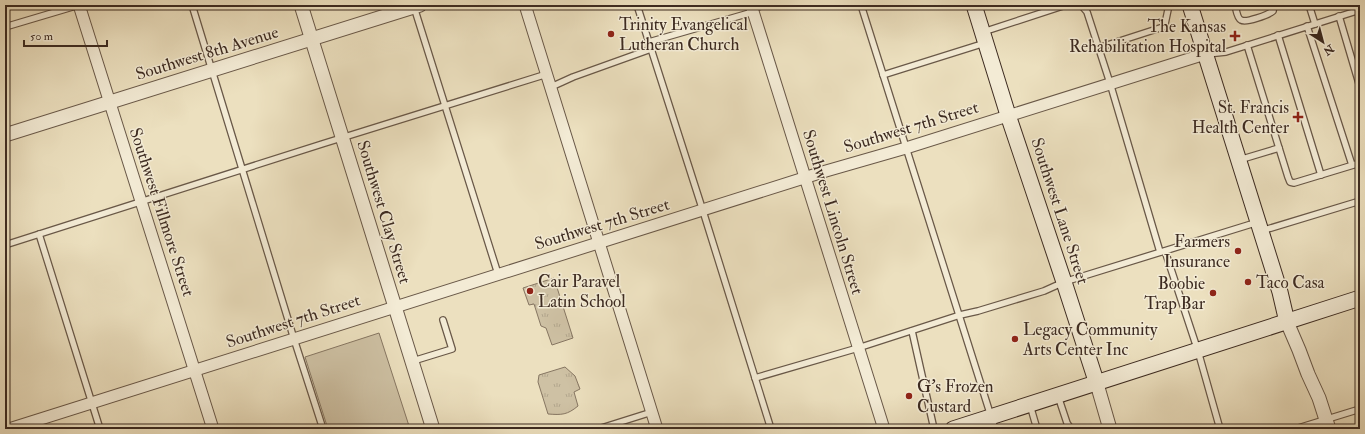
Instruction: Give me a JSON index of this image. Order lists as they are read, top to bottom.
{
  "streets": {
    "main road": ["Southwest Lane Street"],
    "street": [
      "Southwest 8th Avenue",
      "Southwest 7th Street",
      "Southwest Fillmore Street",
      "Southwest Clay Street",
      "Southwest Lincoln Street"
    ]
  },
  "crossings": [
    ["Southwest 8th Avenue", "Southwest Fillmore Street"],
    ["Southwest 8th Avenue", "Southwest Clay Street"],
    ["Southwest 7th Street", "Southwest Lane Street"],
    ["Southwest 7th Street", "Southwest Fillmore Street"],
    ["Southwest 7th Street", "Southwest Clay Street"],
    ["Southwest 7th Street", "Southwest Lincoln Street"]
  ],
  "places": {
    "other": [
      "Trinity Evangelical Lutheran Church",
      "Farmers Insurance",
      "Taco Casa",
      "Cair Paravel Latin School",
      "Boobie Trap Bar",
      "Legacy Community Arts Center Inc",
      "G's Frozen Custard"
    ],
    "health": ["The Kansas Rehabilitation Hospital", "St. Francis Health Center"]
  },
  "scale_bar": "50 m",
  "north": "bottom right"
}
